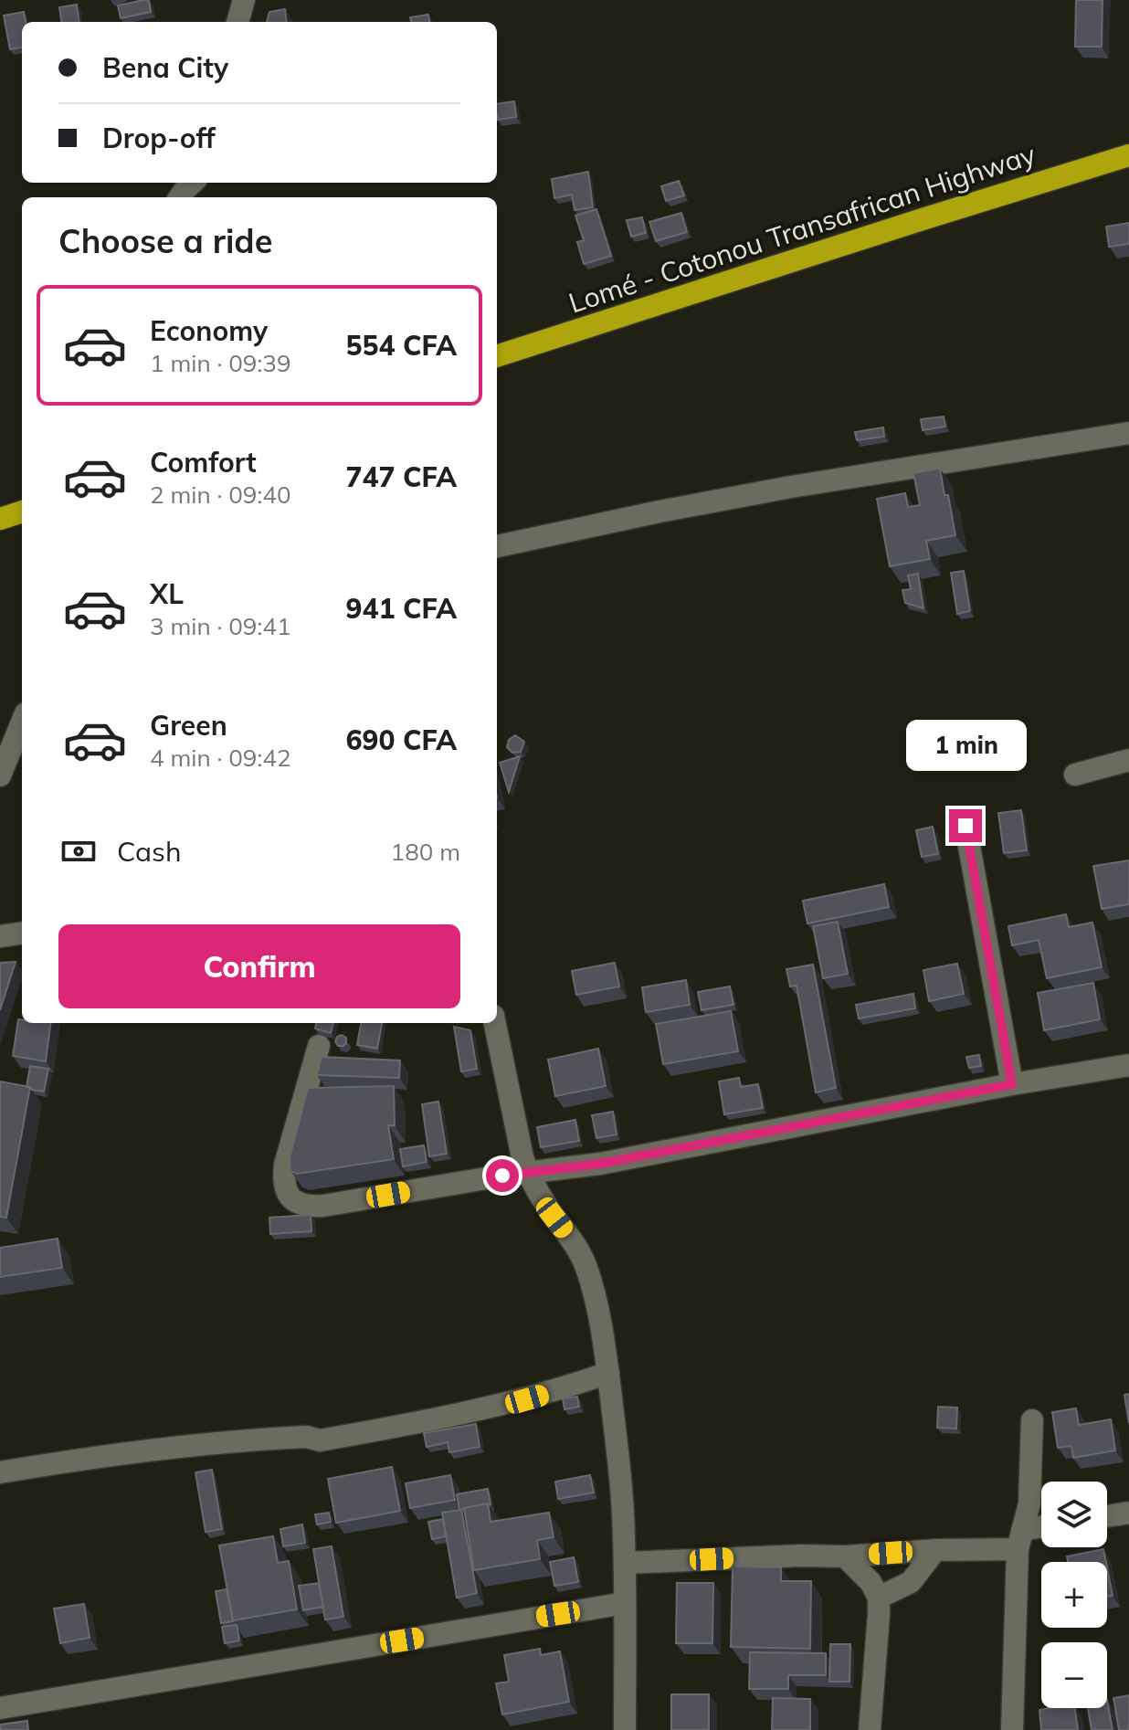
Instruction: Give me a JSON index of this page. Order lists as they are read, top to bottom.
{
  "streets": {
    "highway": ["Lomé - Cotonou Transafrican Highway"]
  },
  "page": {
    "banner": ["Bena City", "Drop-off"],
    "heading": "Choose a ride",
    "list": [
      {
        "name": "Economy",
        "note": "1 min · 09:39",
        "value": "554 CFA"
      },
      {
        "name": "Comfort",
        "note": "2 min · 09:40",
        "value": "747 CFA"
      },
      {
        "name": "XL",
        "note": "3 min · 09:41",
        "value": "941 CFA"
      },
      {
        "name": "Green",
        "note": "4 min · 09:42",
        "value": "690 CFA"
      }
    ],
    "bubble": "1 min",
    "pay": ["Cash", "180 m"],
    "buttons": "Confirm",
    "map_buttons": ["+", "−"]
  }
}
